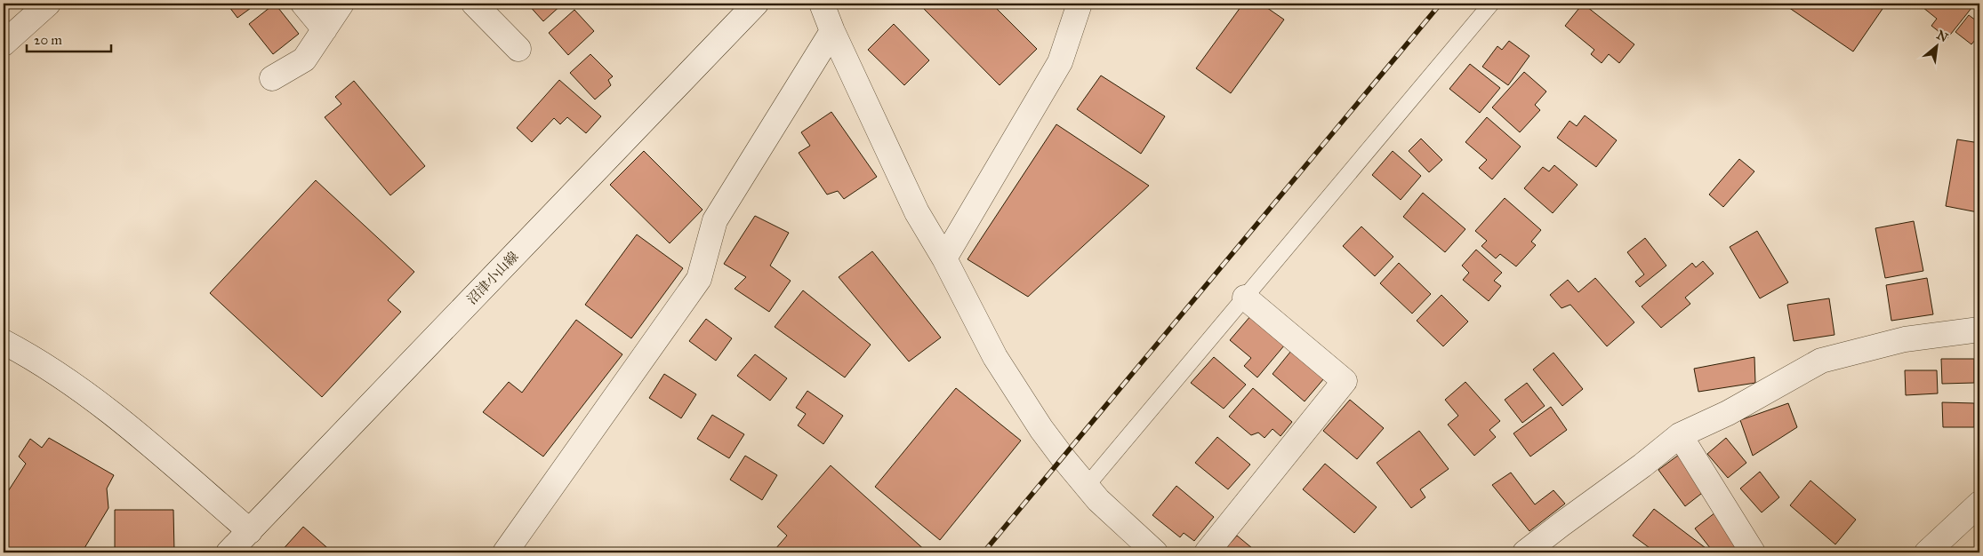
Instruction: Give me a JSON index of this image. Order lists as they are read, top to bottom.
{
  "streets": {
    "street": ["沼津小山線"]
  },
  "scale_bar": "20 m",
  "north": "top right"
}
